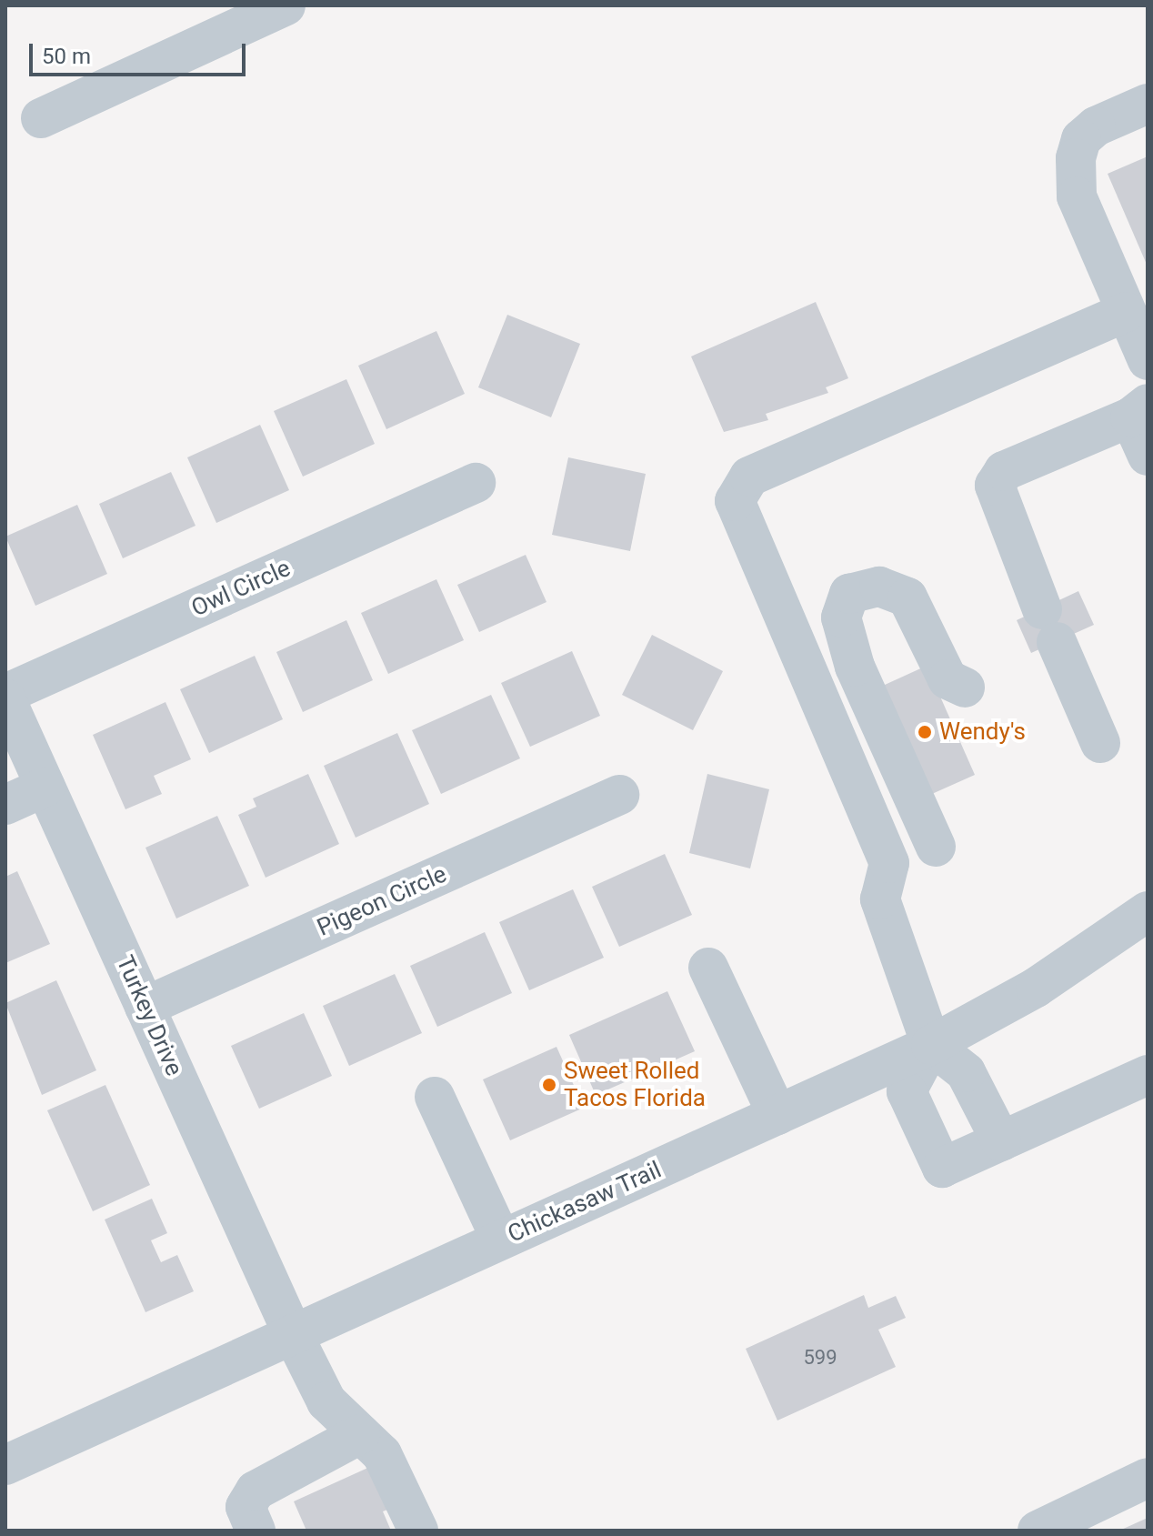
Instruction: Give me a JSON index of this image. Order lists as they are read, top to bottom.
{
  "streets": {
    "street": [
      "Owl Circle",
      "Pigeon Circle",
      "Turkey Drive",
      "Chickasaw Trail"
    ]
  },
  "crossings": [
    ["Owl Circle", "Turkey Drive"],
    ["Pigeon Circle", "Turkey Drive"],
    ["Turkey Drive", "Chickasaw Trail"]
  ],
  "places": ["Wendy's", "Sweet Rolled Tacos Florida"],
  "house_numbers": ["599"],
  "scale_bar": "50 m"
}
